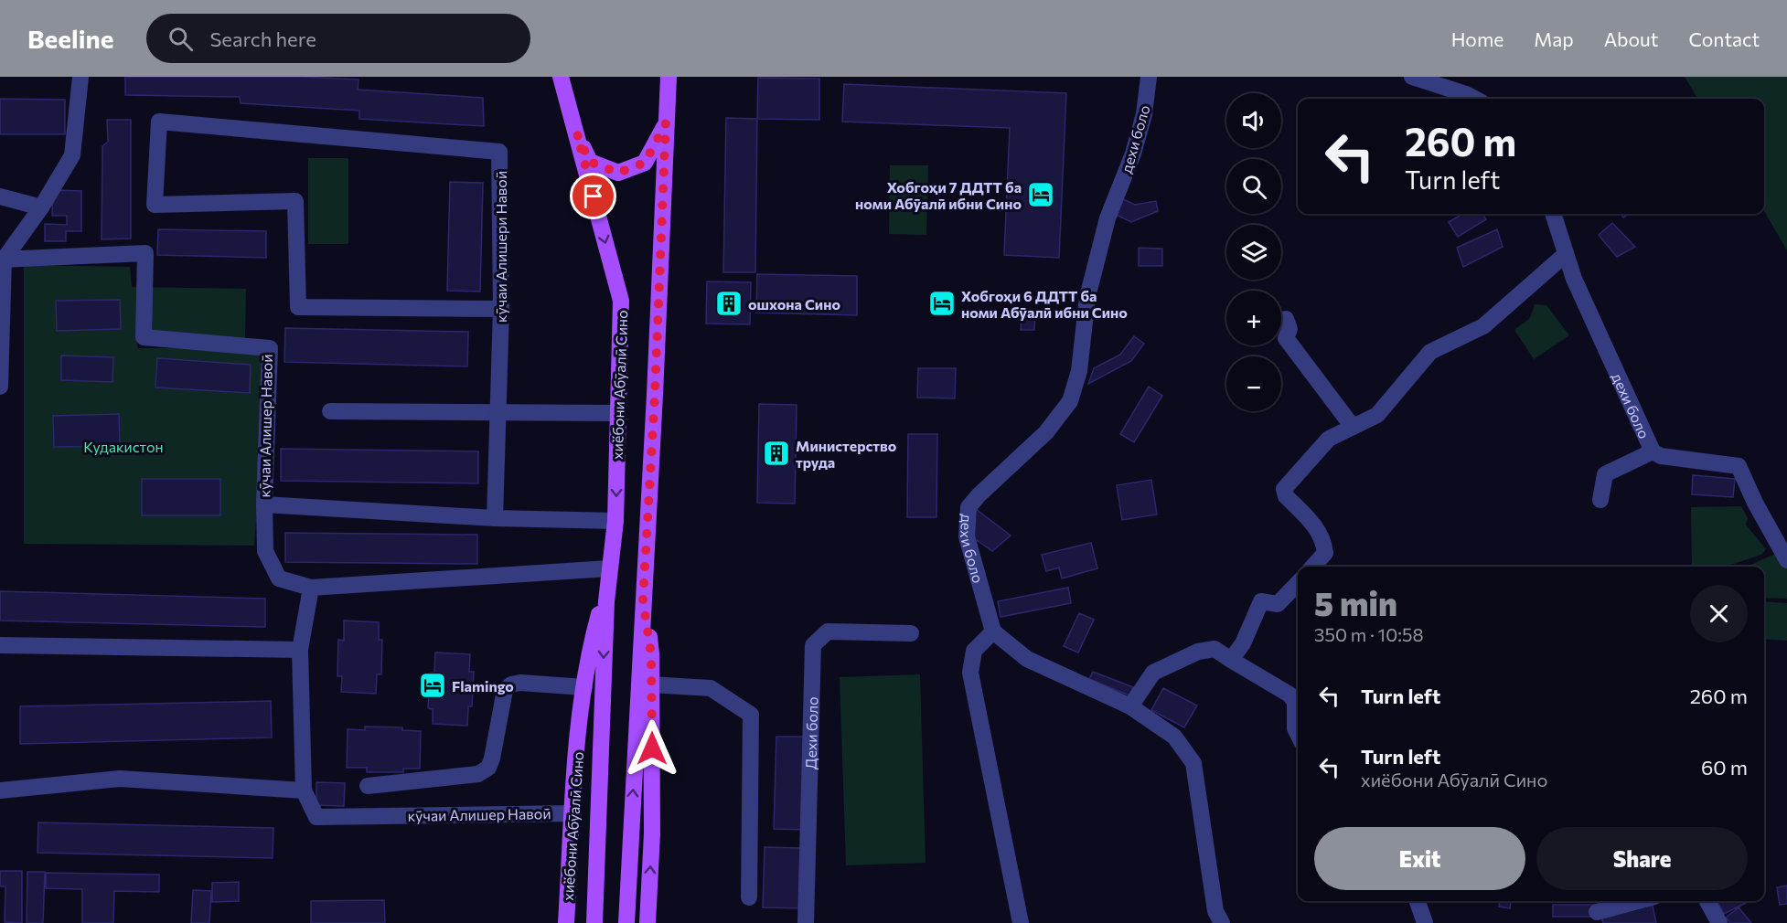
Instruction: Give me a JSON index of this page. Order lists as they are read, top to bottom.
{
  "streets": {
    "main road": ["хиёбони Абӯалӣ Сино"],
    "street": [
      "дехи боло",
      "кӯчаи Алишери Навоӣ",
      "кӯчаи Алишер Навоӣ",
      "Дехи боло"
    ]
  },
  "crossings": [
    ["кӯчаи Алишери Навоӣ", "кӯчаи Алишер Навоӣ"],
    ["хиёбони Абӯалӣ Сино", "кӯчаи Алишер Навоӣ"]
  ],
  "parks": ["Кудакистон"],
  "places": {
    "hotel": ["Хобгоҳи 7 ДДТТ ба номи Абӯалӣ ибни Сино", "Хобгоҳи 6 ДДТТ ба номи Абӯалӣ ибни Сино", "Flamingo"],
    "building": ["ошхона Сино", "Министерство труда"]
  },
  "page": {
    "header": "Beeline",
    "search": "Search here",
    "nav": [
      "Home",
      "Map",
      "About",
      "Contact"
    ],
    "map_buttons": ["+", "−"],
    "turn": ["260 m", "Turn left"],
    "heading": ["5 min", "350 m · 10:58"],
    "list": [
      {
        "name": "Turn left",
        "value": "260 m"
      },
      {
        "name": "Turn left",
        "note": "хиёбони Абӯалӣ Сино",
        "value": "60 m"
      }
    ],
    "buttons": ["Exit", "Share"]
  }
}
